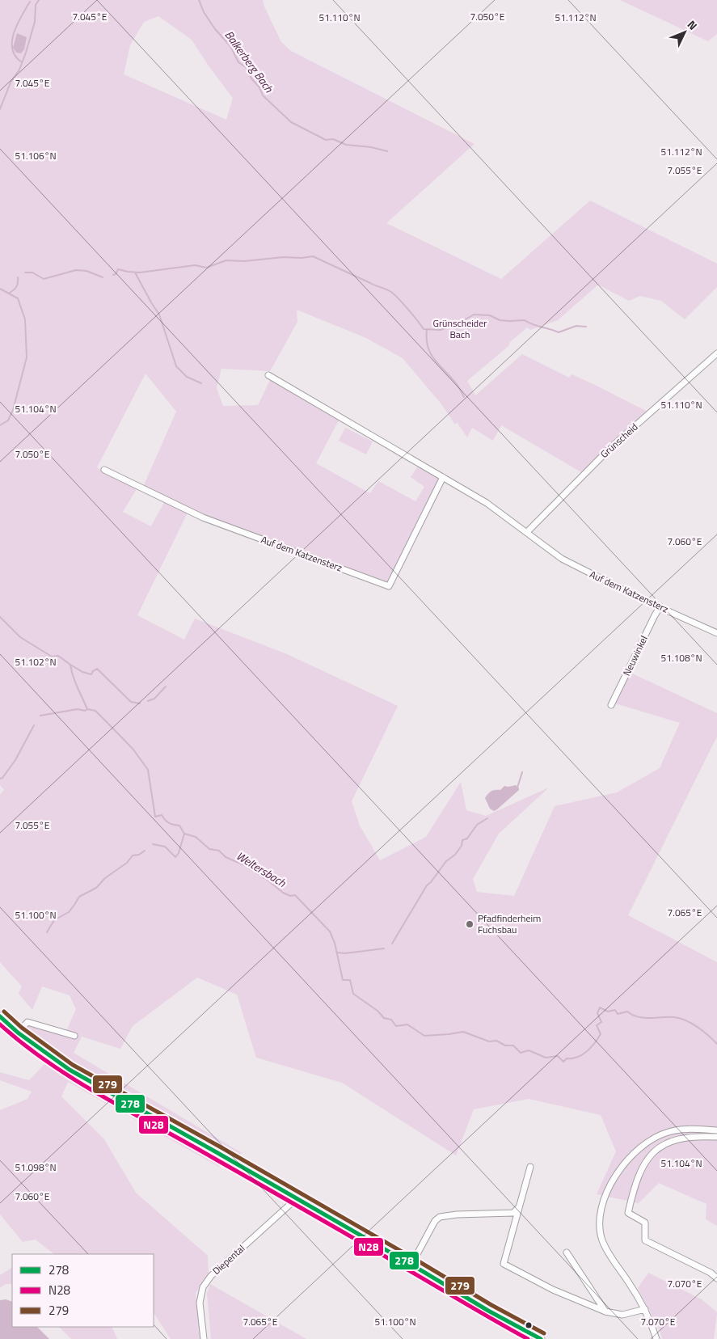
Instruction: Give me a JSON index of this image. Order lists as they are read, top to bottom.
{
  "streets": {
    "street": [
      "Grünscheid",
      "Auf dem Katzensterz",
      "Neuwinkel",
      "Diepental"
    ]
  },
  "crossings": [
    ["Grünscheid", "Auf dem Katzensterz"],
    ["Auf dem Katzensterz", "Neuwinkel"]
  ],
  "water": ["Balkerberg Bach", "Weltersbach"],
  "parks": ["Grünscheider Bach"],
  "places": ["Pfadfinderheim Fuchsbau"],
  "lines": ["transit line 279", "transit line 278", "transit line N28"],
  "legend": ["278", "N28", "279"],
  "north": "top right",
  "coordinates": [
    "7.045°E",
    "7.050°E",
    "51.112°N",
    "51.110°N",
    "51.106°N",
    "7.055°E",
    "51.104°N",
    "7.060°E",
    "51.108°N",
    "51.102°N",
    "7.065°E",
    "51.100°N",
    "51.098°N",
    "7.070°E"
  ]
}
